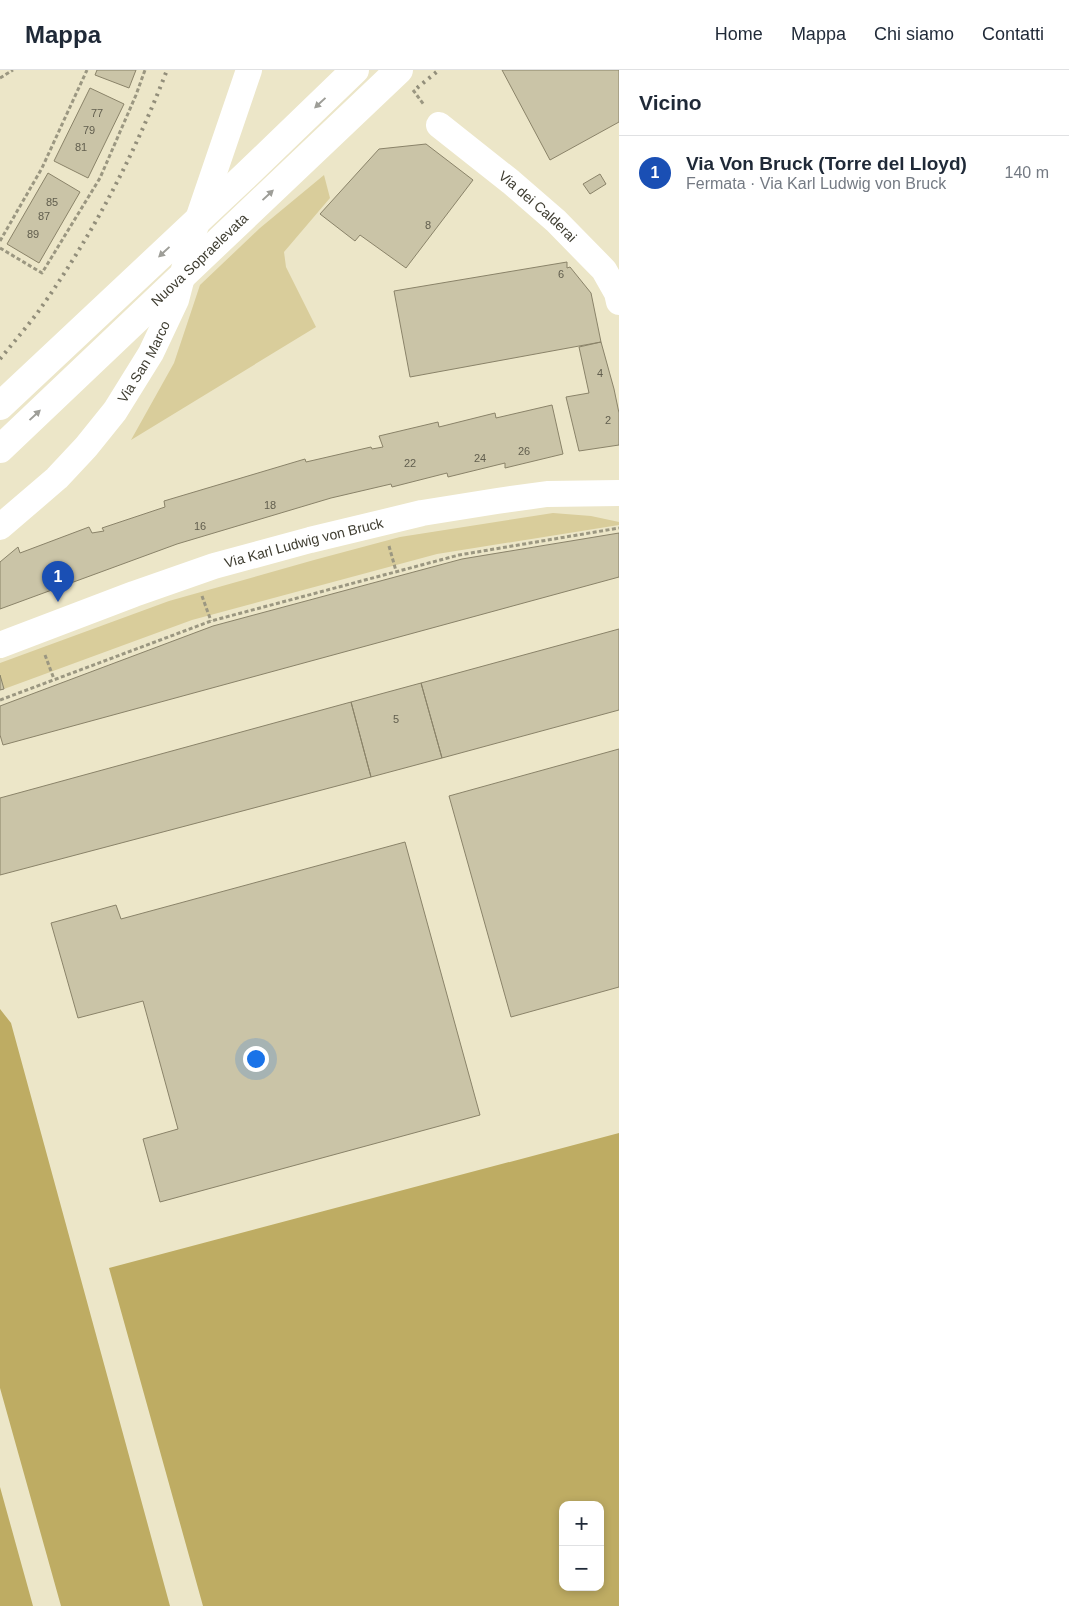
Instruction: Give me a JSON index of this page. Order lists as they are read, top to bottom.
{
  "streets": {
    "highway": ["Nuova Sopraelevata"],
    "street": ["Via dei Calderai", "Via San Marco", "Via Karl Ludwig von Bruck"]
  },
  "house_numbers": [
    "77",
    "79",
    "81",
    "85",
    "87",
    "8",
    "89",
    "6",
    "4",
    "2",
    "26",
    "24",
    "22",
    "18",
    "16",
    "5"
  ],
  "page": {
    "header": "Mappa",
    "nav": [
      "Home",
      "Mappa",
      "Chi siamo",
      "Contatti"
    ],
    "heading": "Vicino",
    "list": [
      {
        "mark": "1",
        "name": "Via Von Bruck (Torre del Lloyd)",
        "note": "Fermata · Via Karl Ludwig von Bruck",
        "value": "140 m"
      }
    ],
    "pins": "1",
    "map_buttons": ["+", "−"]
  }
}
